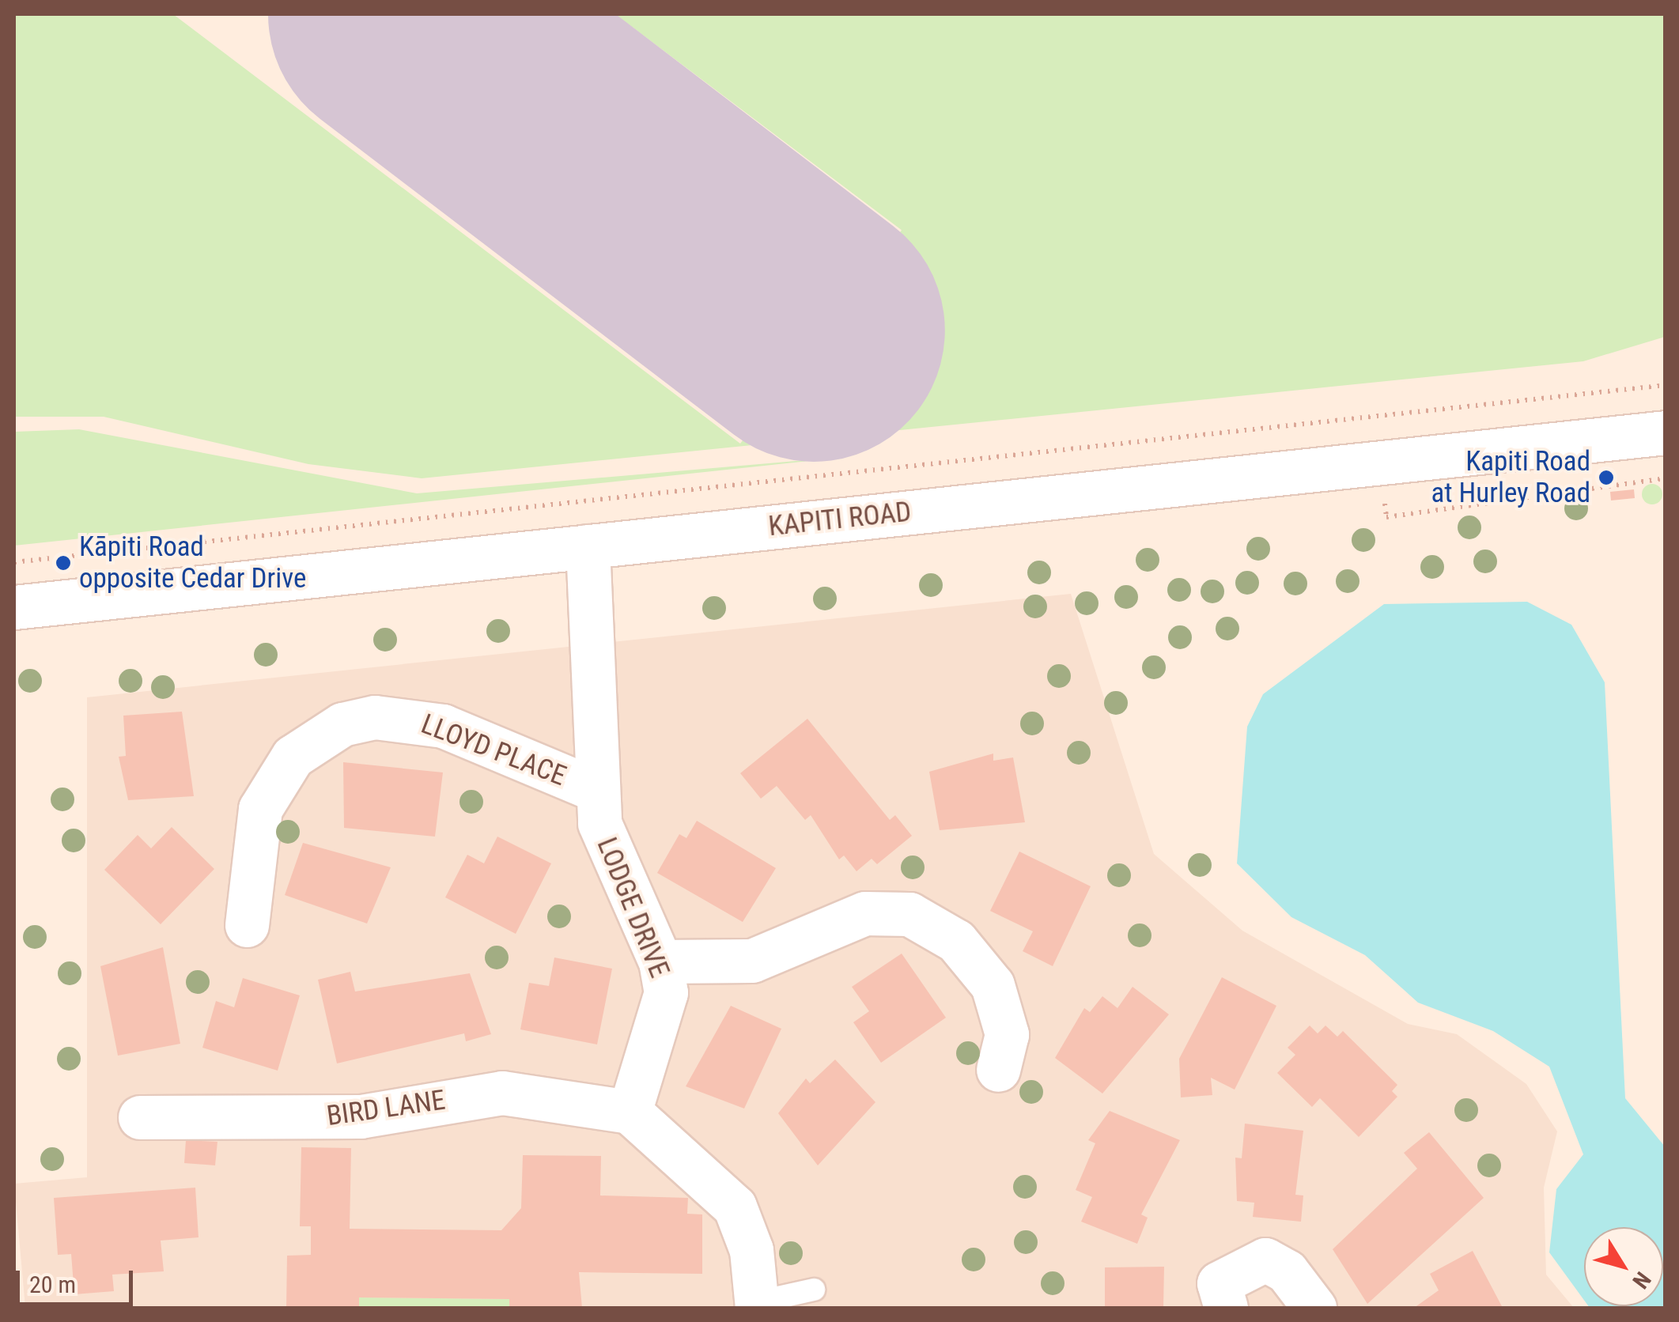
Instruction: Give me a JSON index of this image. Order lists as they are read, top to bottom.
{
  "streets": {
    "street": [
      "KAPITI ROAD",
      "LLOYD PLACE",
      "LODGE DRIVE",
      "BIRD LANE"
    ]
  },
  "crossings": [
    ["KAPITI ROAD", "LODGE DRIVE"],
    ["LLOYD PLACE", "LODGE DRIVE"],
    ["LODGE DRIVE", "BIRD LANE"]
  ],
  "places": ["Kapiti Road at Hurley Road", "Kāpiti Road opposite Cedar Drive"],
  "scale_bar": "20 m",
  "north": "bottom right"
}
